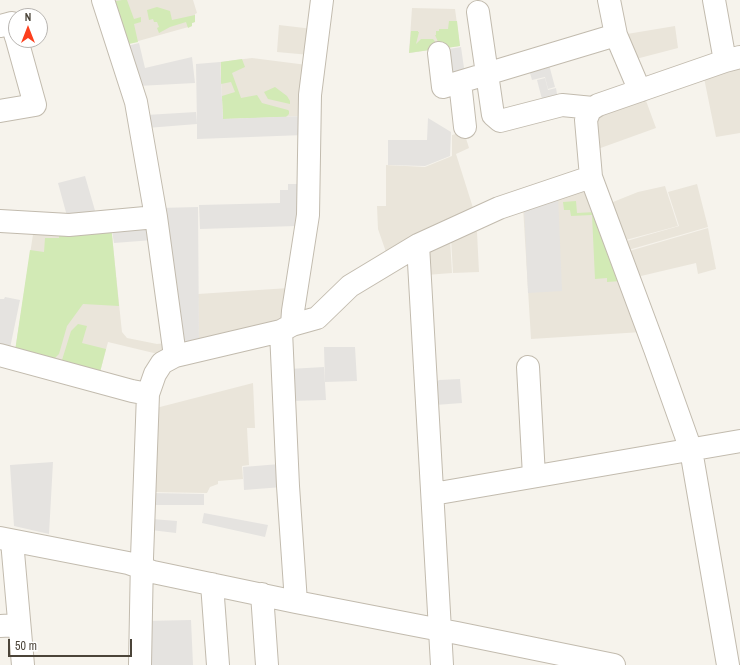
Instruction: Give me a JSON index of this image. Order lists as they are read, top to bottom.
{
  "scale_bar": "50 m",
  "north": "top"
}
